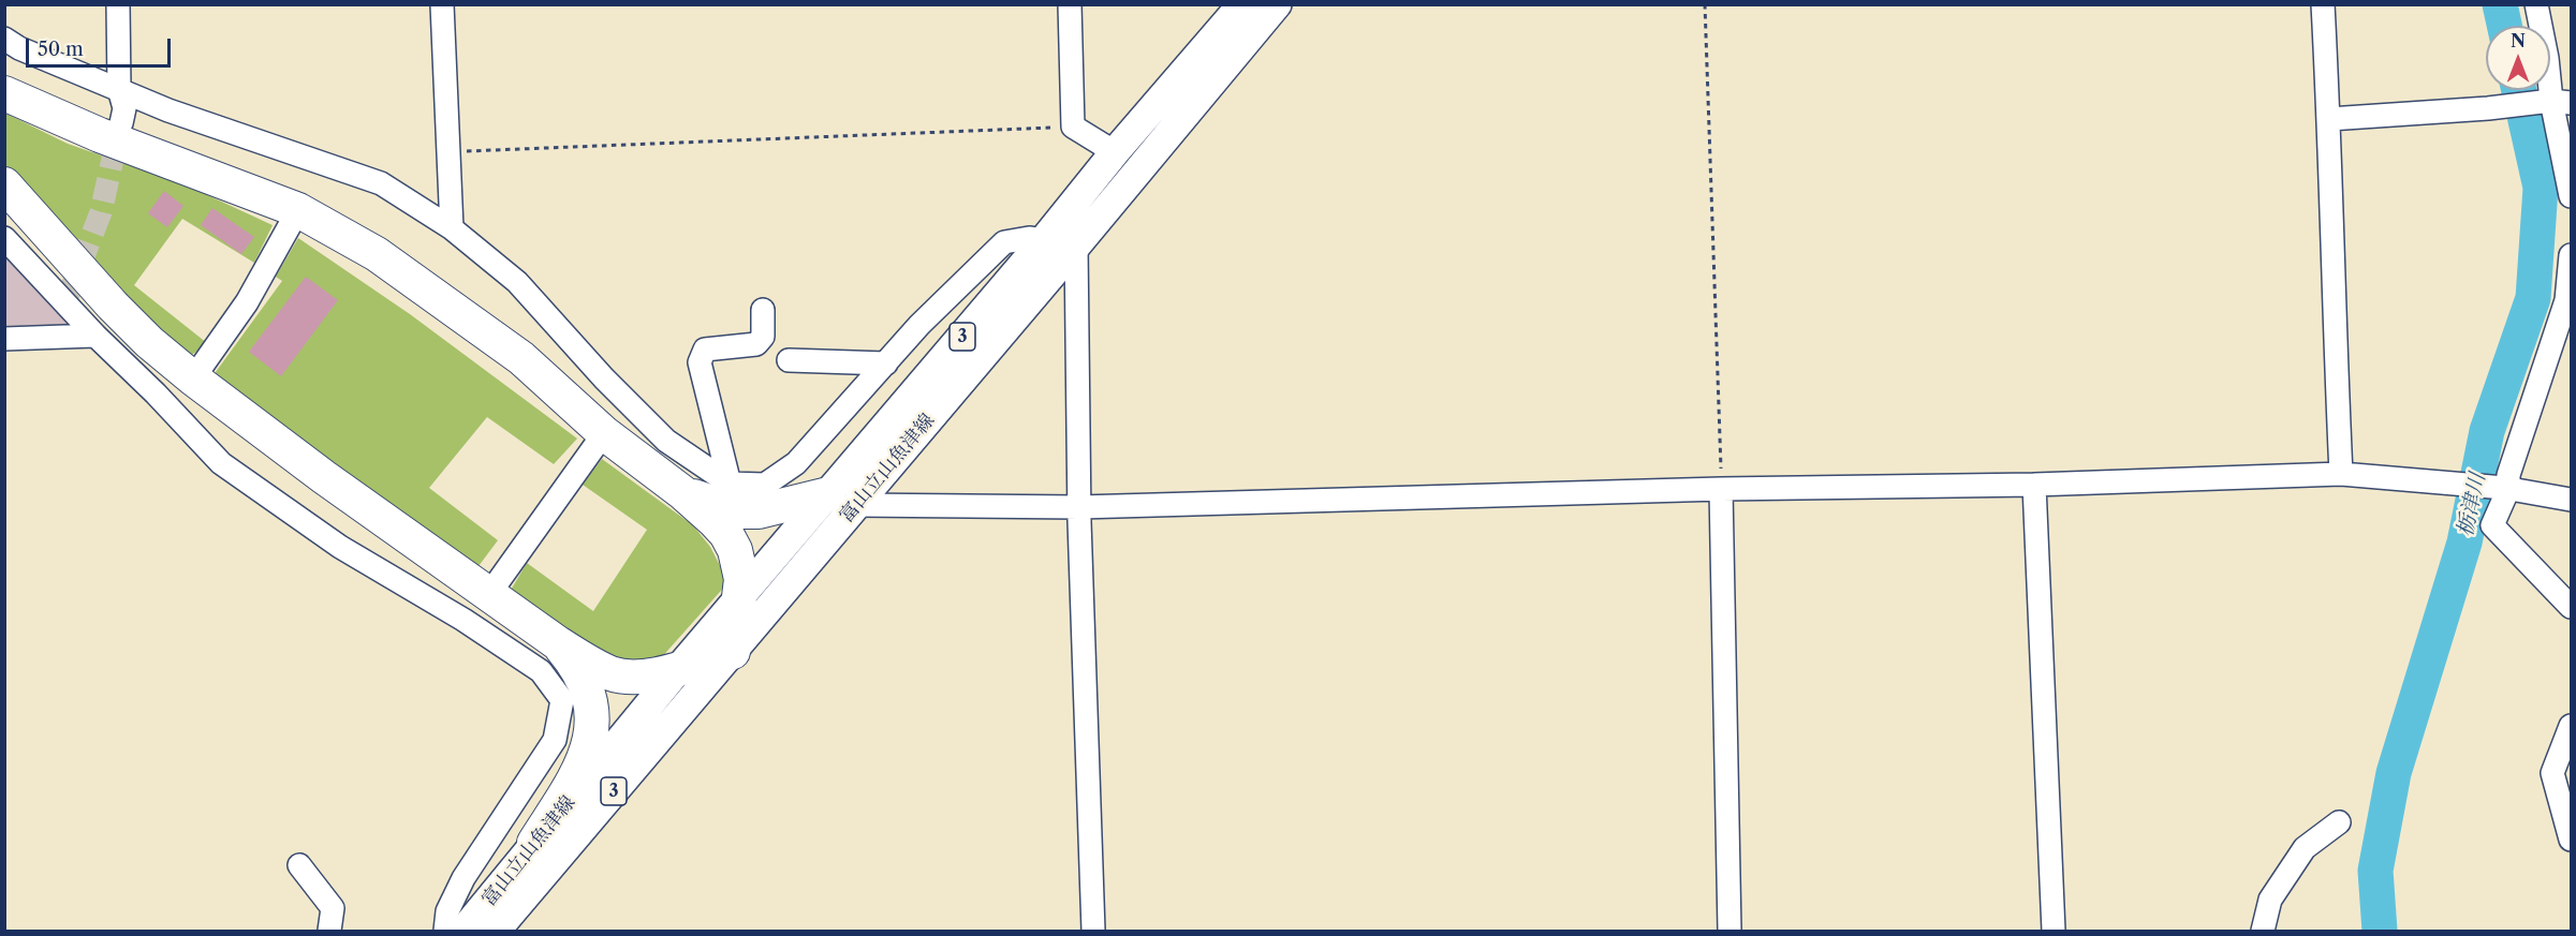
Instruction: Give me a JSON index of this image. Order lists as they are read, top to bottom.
{
  "streets": {
    "main road": ["3", "富山立山魚津線"]
  },
  "water": ["栃津川"],
  "scale_bar": "50 m",
  "north": "top"
}
